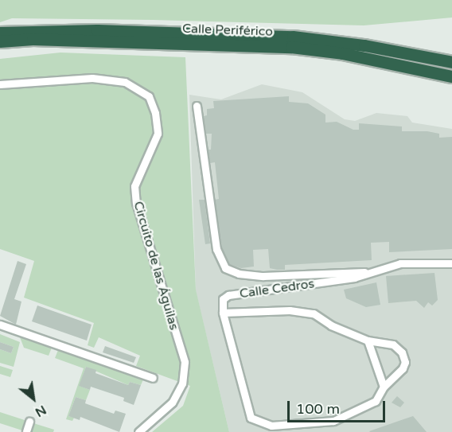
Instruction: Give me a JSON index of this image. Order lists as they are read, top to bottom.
{
  "streets": {
    "highway": ["Calle Periférico"],
    "street": ["Circuito de las Águilas", "Calle Cedros"]
  },
  "scale_bar": "100 m",
  "north": "bottom right"
}
